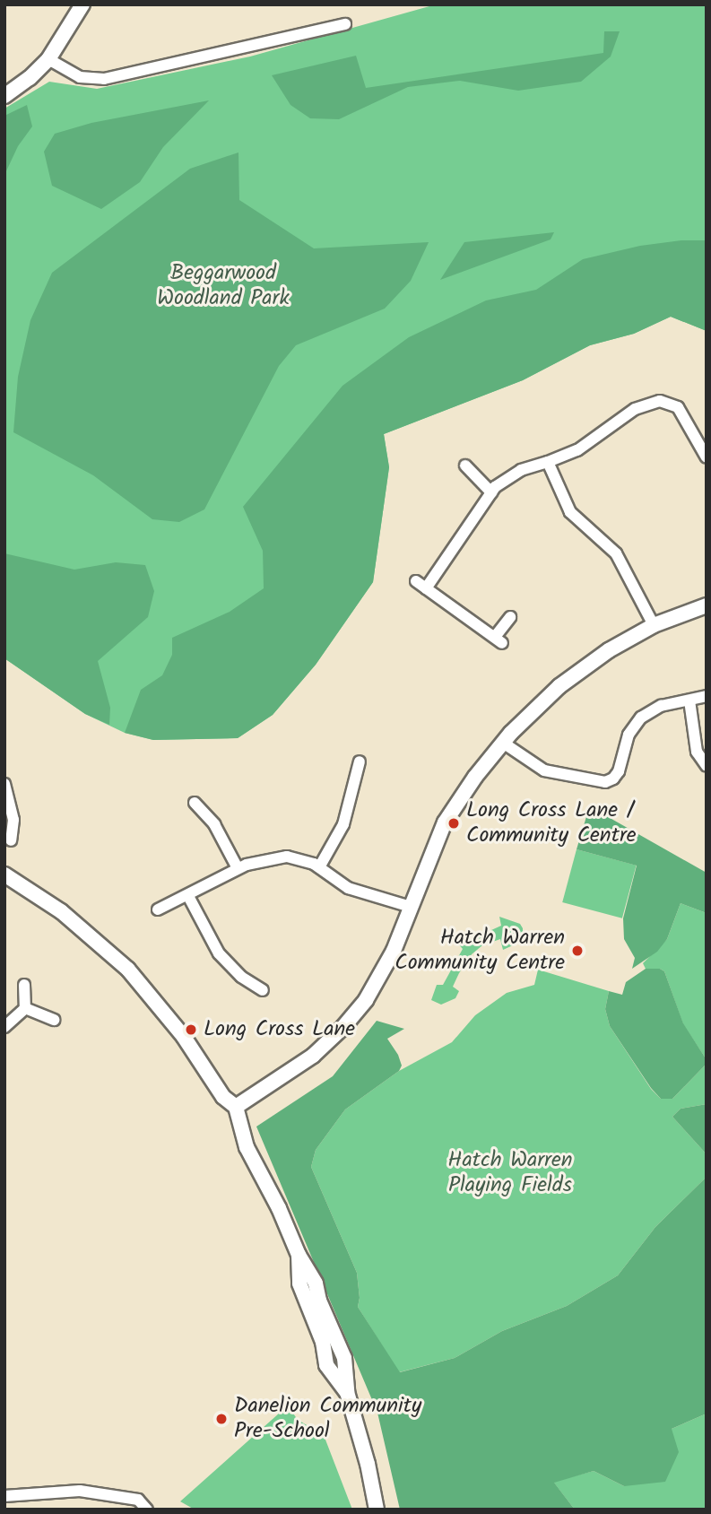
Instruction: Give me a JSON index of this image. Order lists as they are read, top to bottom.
{
  "parks": ["Beggarwood Woodland Park", "Hatch Warren Playing Fields"],
  "places": [
    "Long Cross Lane / Community Centre",
    "Hatch Warren Community Centre",
    "Long Cross Lane",
    "Danelion Community Pre-School"
  ]
}
